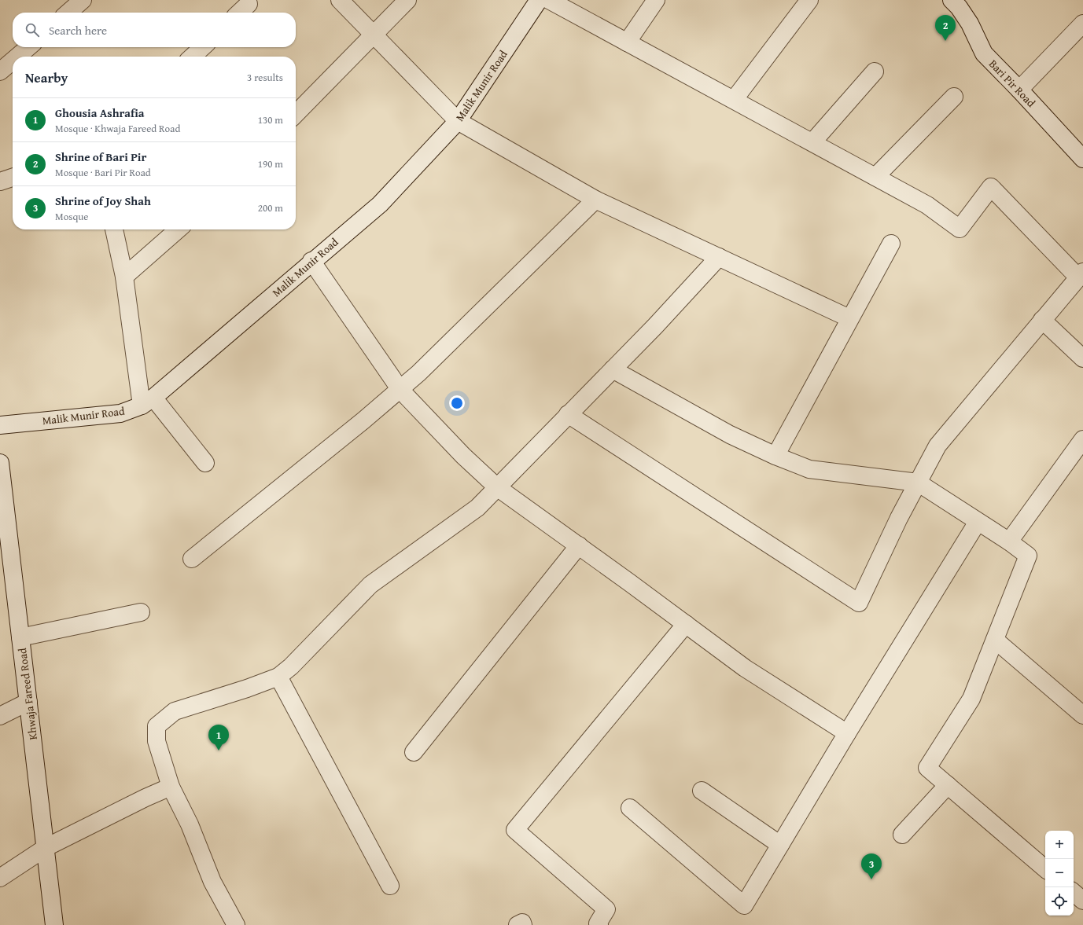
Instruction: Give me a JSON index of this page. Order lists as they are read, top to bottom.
{
  "streets": {
    "street": ["Bari Pir Road", "Malik Munir Road", "Khwaja Fareed Road"]
  },
  "page": {
    "search": "Search here",
    "pins": ["2", "1", "3"],
    "heading": ["Nearby", "3 results"],
    "list": [
      {
        "mark": "1",
        "name": "Ghousia Ashrafia",
        "note": "Mosque · Khwaja Fareed Road",
        "value": "130 m"
      },
      {
        "mark": "2",
        "name": "Shrine of Bari Pir",
        "note": "Mosque · Bari Pir Road",
        "value": "190 m"
      },
      {
        "mark": "3",
        "name": "Shrine of Joy Shah",
        "note": "Mosque",
        "value": "200 m"
      }
    ],
    "map_buttons": ["+", "−"]
  }
}
